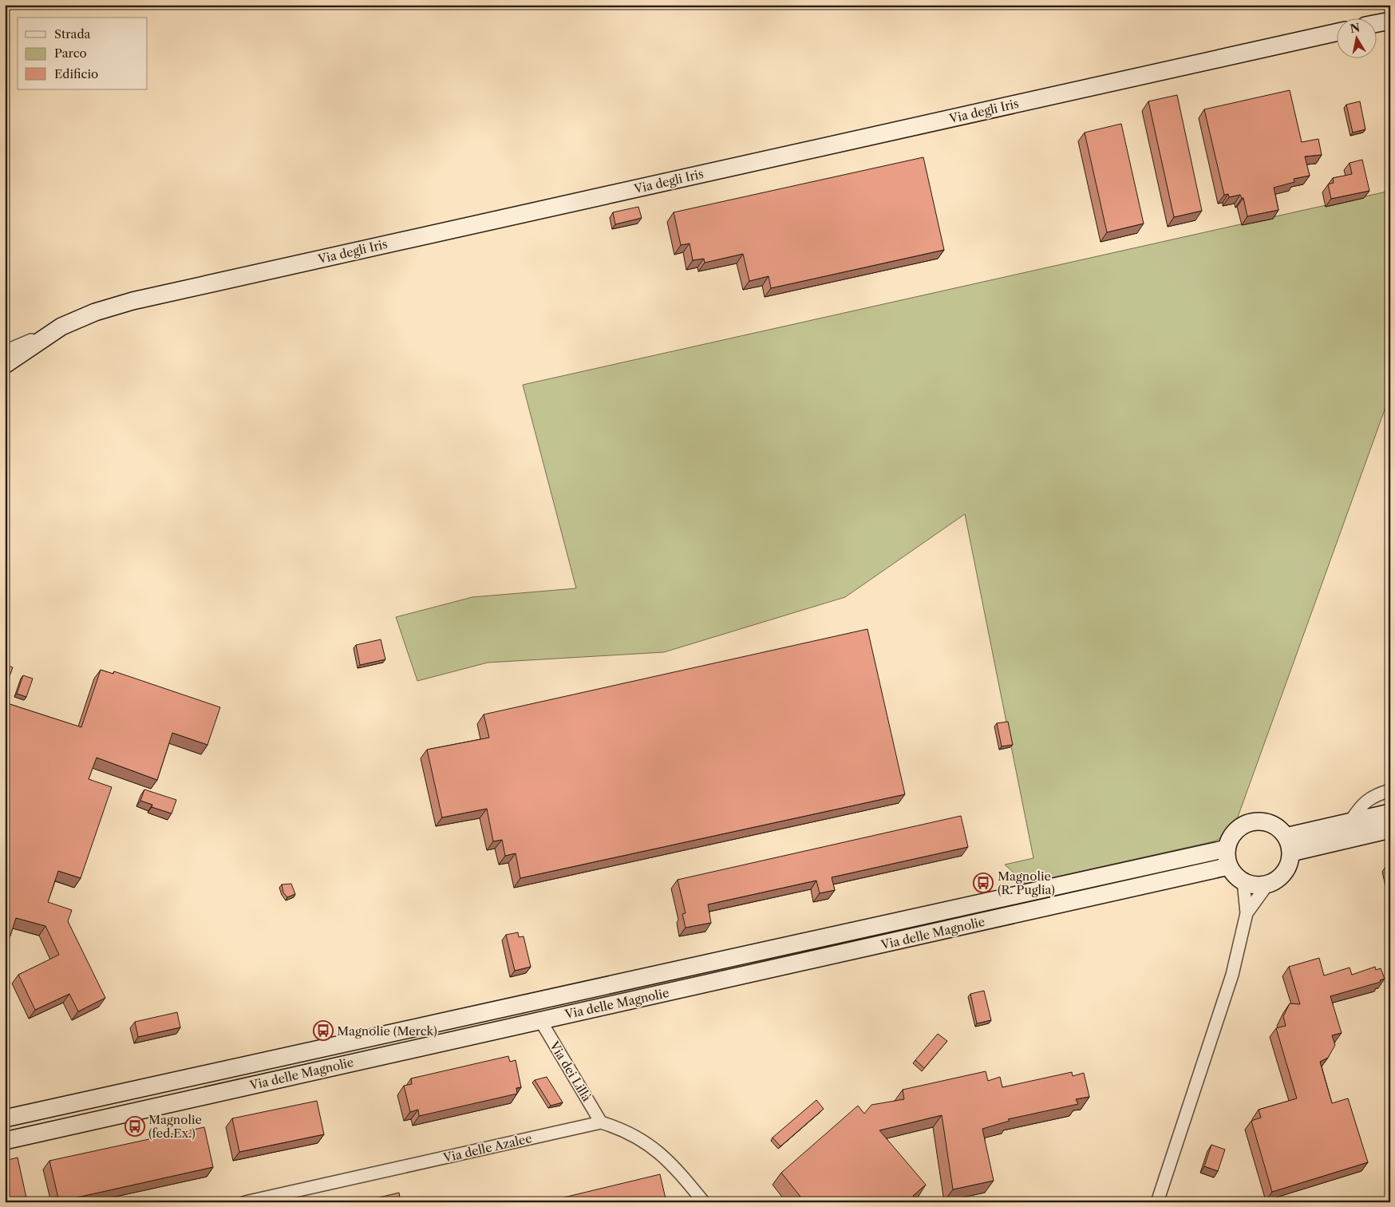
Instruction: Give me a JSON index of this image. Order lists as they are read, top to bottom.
{
  "streets": {
    "street": [
      "Via degli Iris",
      "Via delle Magnolie",
      "Via dei Lillà",
      "Via delle Azalee"
    ]
  },
  "crossings": [
    ["Via delle Magnolie", "Via dei Lillà"],
    ["Via dei Lillà", "Via delle Azalee"]
  ],
  "places": {
    "bus stop": ["Magnolie (R. Puglia)", "Magnolie (Merck)", "Magnolie (fed.Ex.)"]
  },
  "legend": ["Strada", "Parco", "Edificio"],
  "north": "top"
}
